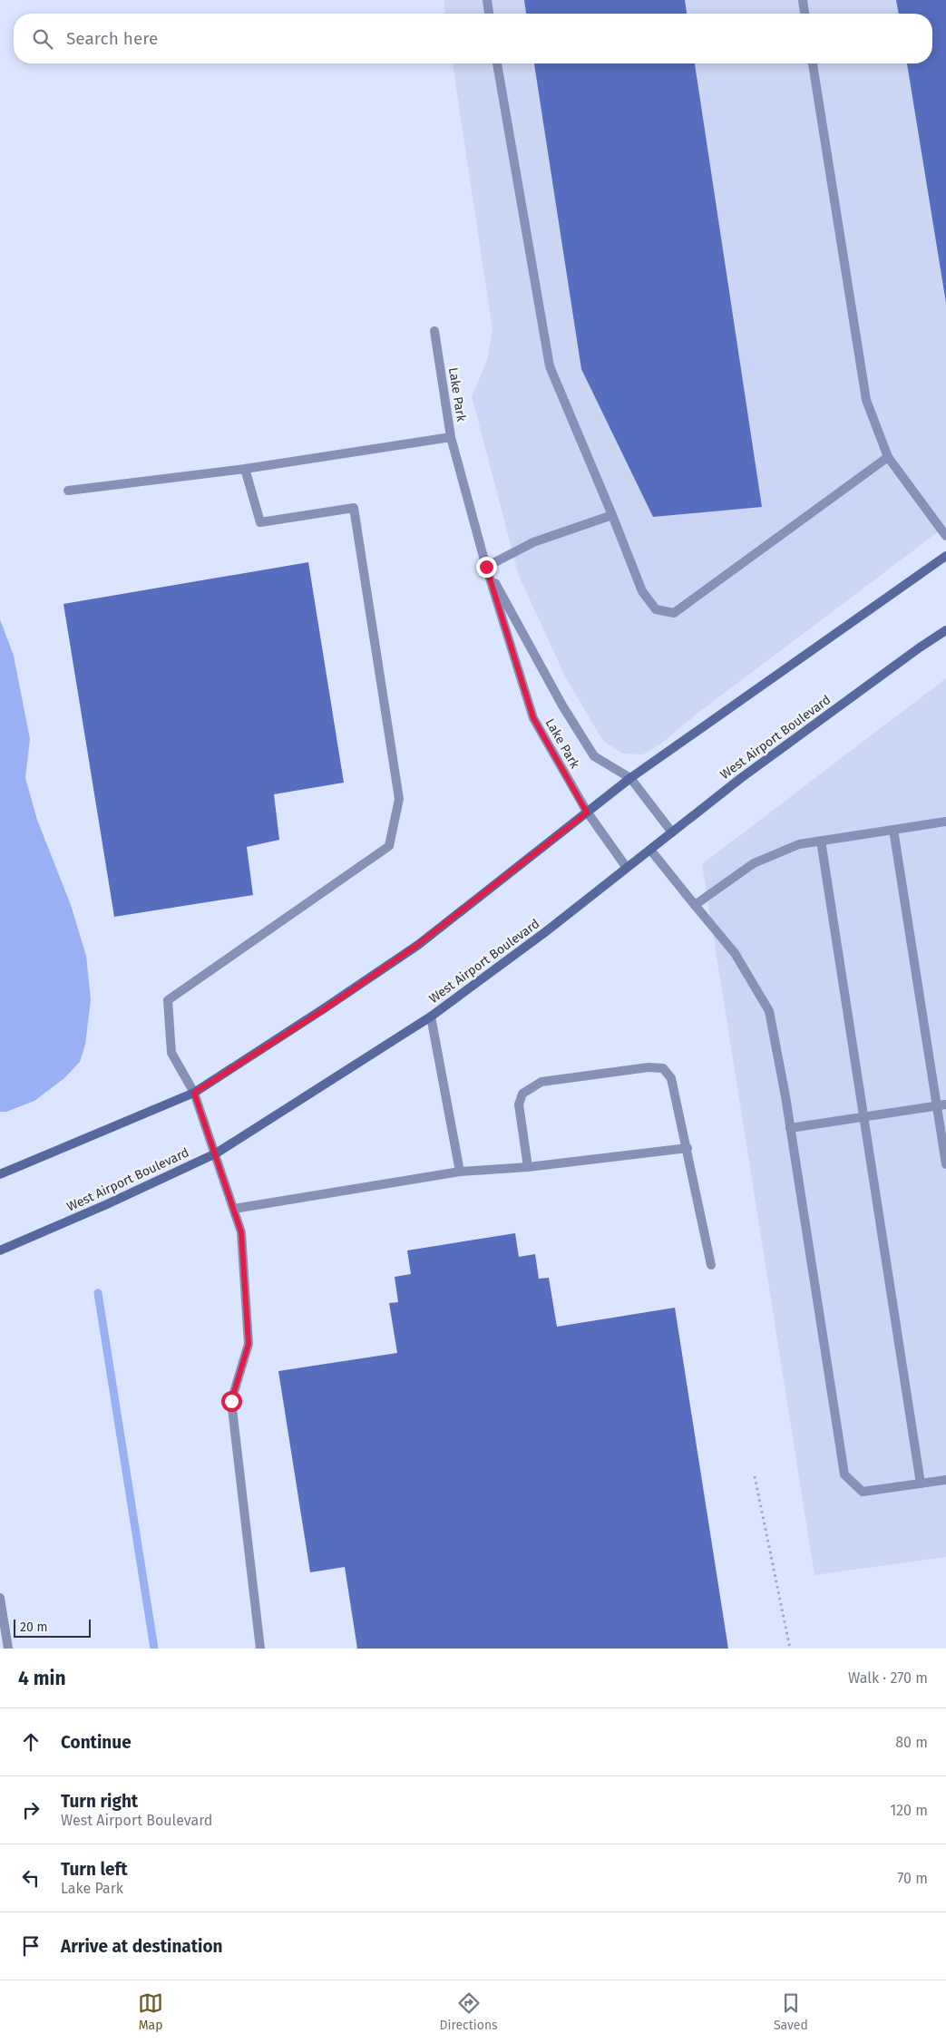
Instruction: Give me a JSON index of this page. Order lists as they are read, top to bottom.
{
  "streets": {
    "main road": ["West Airport Boulevard"],
    "street": ["Lake Park"]
  },
  "crossings": [
    ["Lake Park", "West Airport Boulevard"]
  ],
  "scale_bar": "20 m",
  "page": {
    "search": "Search here",
    "scale": "20 m",
    "heading": ["4 min", "Walk · 270 m"],
    "list": [
      ["Continue", "80 m"],
      ["Turn right", "West Airport Boulevard", "120 m"],
      ["Turn left", "Lake Park", "70 m"],
      "Arrive at destination"
    ],
    "nav": ["Map", "Directions", "Saved"]
  }
}
